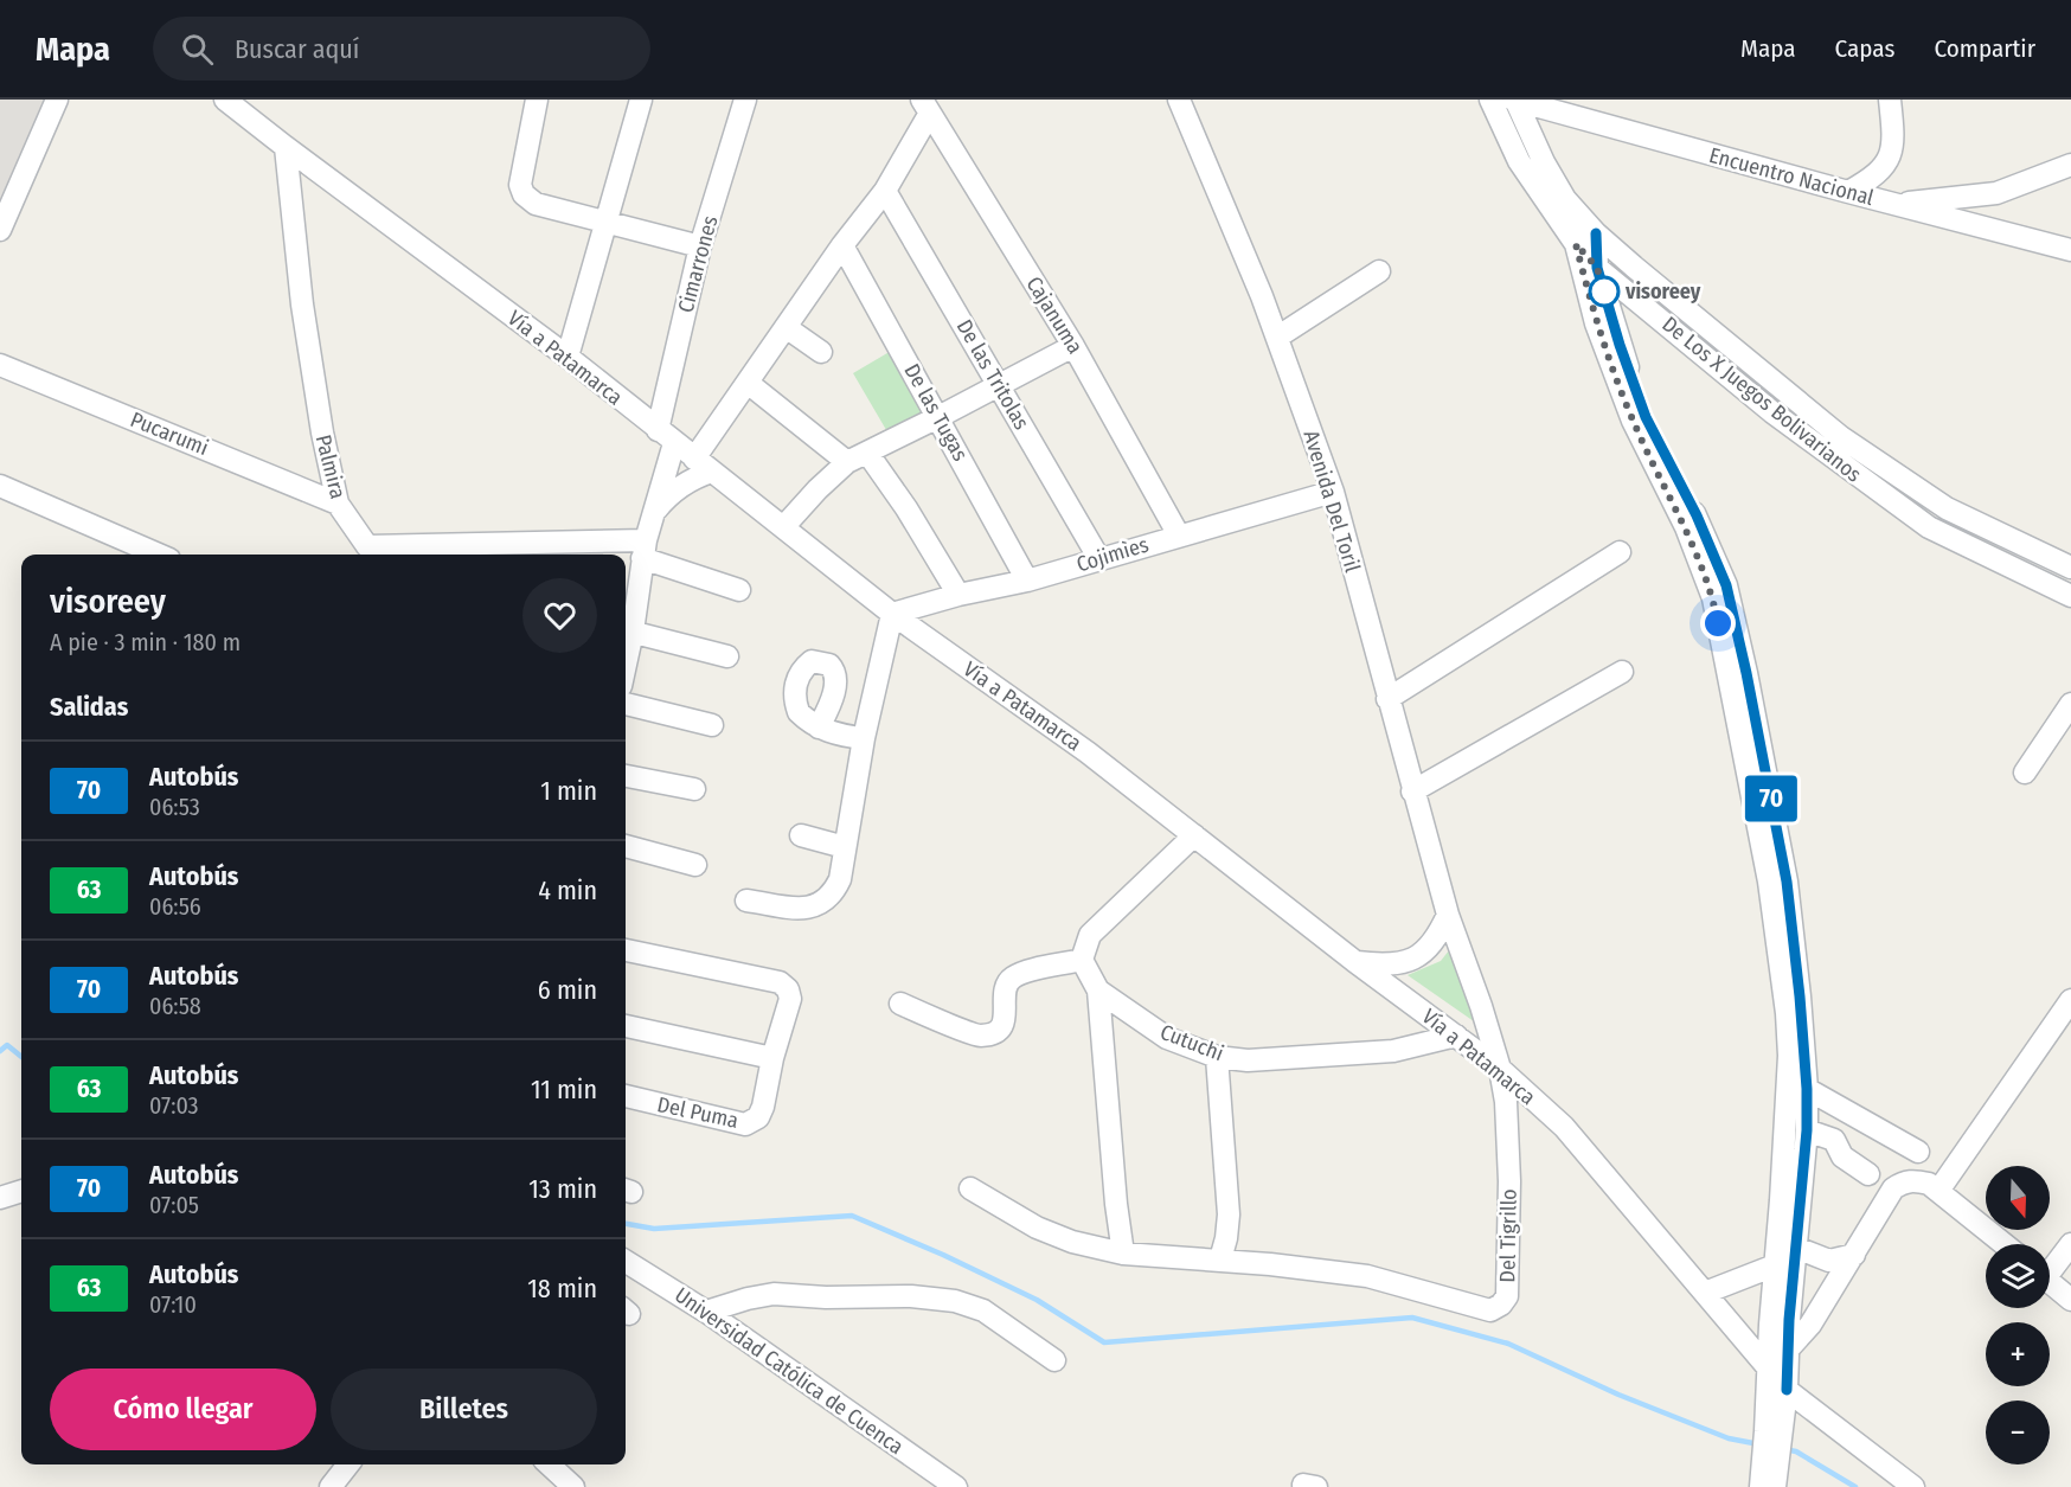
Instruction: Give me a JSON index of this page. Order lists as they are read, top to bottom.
{
  "streets": {
    "street": [
      "Encuentro Nacional",
      "Cimarrones",
      "Cajanuma",
      "Vía a Patamarca",
      "De las Tritolas",
      "De Los X Juegos Bolivarianos",
      "De las Tugas",
      "Pucarumi",
      "Palmira",
      "Avenida Del Toril",
      "Cojimìes",
      "Cutuchi",
      "Del Puma",
      "Del Tigrillo",
      "Universidad Católica de Cuenca"
    ]
  },
  "crossings": [
    ["Encuentro Nacional", "De Los X Juegos Bolivarianos"],
    ["Cimarrones", "Vía a Patamarca"],
    ["Cimarrones", "Palmira"],
    ["Cajanuma", "Cojimìes"],
    ["Vía a Patamarca", "Palmira"],
    ["Vía a Patamarca", "Avenida Del Toril"],
    ["Vía a Patamarca", "Cojimìes"],
    ["Vía a Patamarca", "Cutuchi"],
    ["Vía a Patamarca", "Del Tigrillo"],
    ["De las Tritolas", "Cojimìes"],
    ["De las Tugas", "Cojimìes"],
    ["Pucarumi", "Palmira"],
    ["Avenida Del Toril", "Cojimìes"],
    ["Avenida Del Toril", "Del Tigrillo"]
  ],
  "places": ["visoreey"],
  "lines": ["bus line 70"],
  "north": "bottom",
  "page": {
    "header": "Mapa",
    "search": "Buscar aquí",
    "nav": ["Mapa", "Capas", "Compartir"],
    "on_map": "70",
    "heading": [
      ["visoreey", "A pie · 3 min · 180 m"],
      "Salidas"
    ],
    "list": [
      {
        "mark": "70",
        "name": "Autobús",
        "note": "06:53",
        "value": "1 min"
      },
      {
        "mark": "63",
        "name": "Autobús",
        "note": "06:56",
        "value": "4 min"
      },
      {
        "mark": "70",
        "name": "Autobús",
        "note": "06:58",
        "value": "6 min"
      },
      {
        "mark": "63",
        "name": "Autobús",
        "note": "07:03",
        "value": "11 min"
      },
      {
        "mark": "70",
        "name": "Autobús",
        "note": "07:05",
        "value": "13 min"
      },
      {
        "mark": "63",
        "name": "Autobús",
        "note": "07:10",
        "value": "18 min"
      }
    ],
    "map_buttons": ["+", "−"],
    "buttons": ["Cómo llegar", "Billetes"]
  }
}
